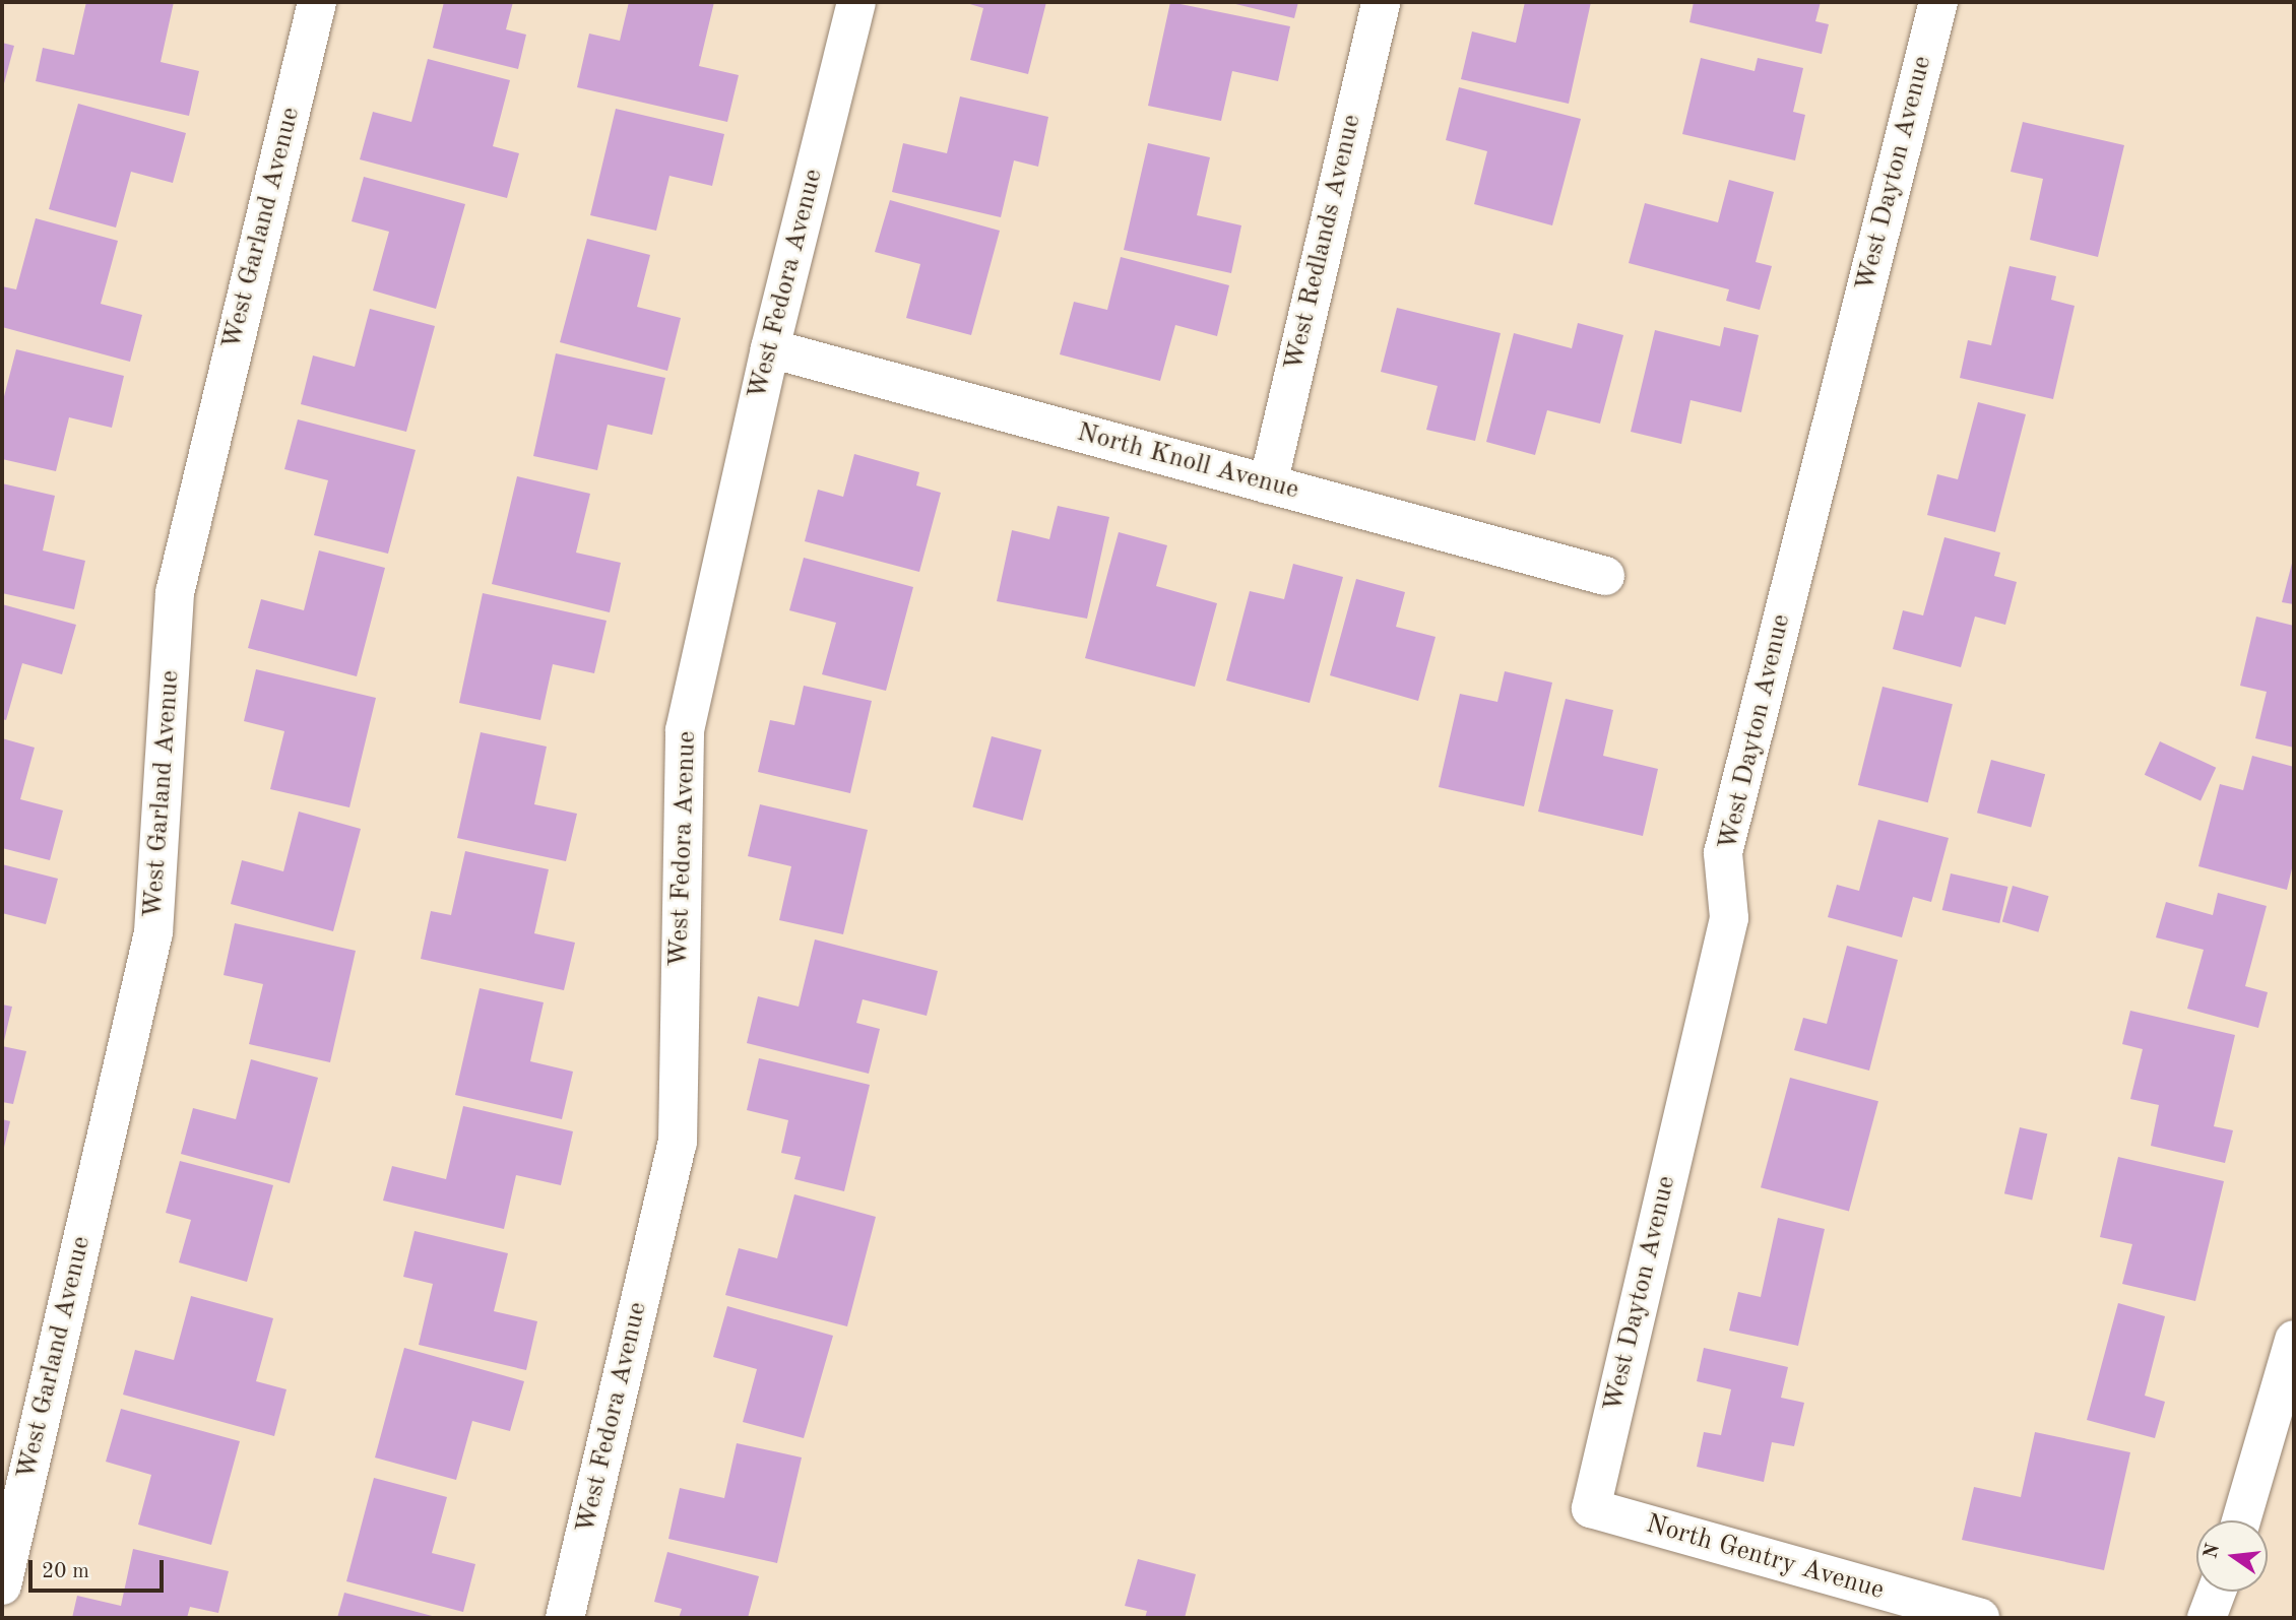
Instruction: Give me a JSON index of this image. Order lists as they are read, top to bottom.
{
  "streets": {
    "street": [
      "West Dayton Avenue",
      "West Garland Avenue",
      "West Redlands Avenue",
      "West Fedora Avenue",
      "North Knoll Avenue",
      "North Gentry Avenue"
    ]
  },
  "crossings": [
    ["West Dayton Avenue", "North Gentry Avenue"],
    ["West Redlands Avenue", "North Knoll Avenue"],
    ["West Fedora Avenue", "North Knoll Avenue"]
  ],
  "scale_bar": "20 m",
  "north": "left"
}
